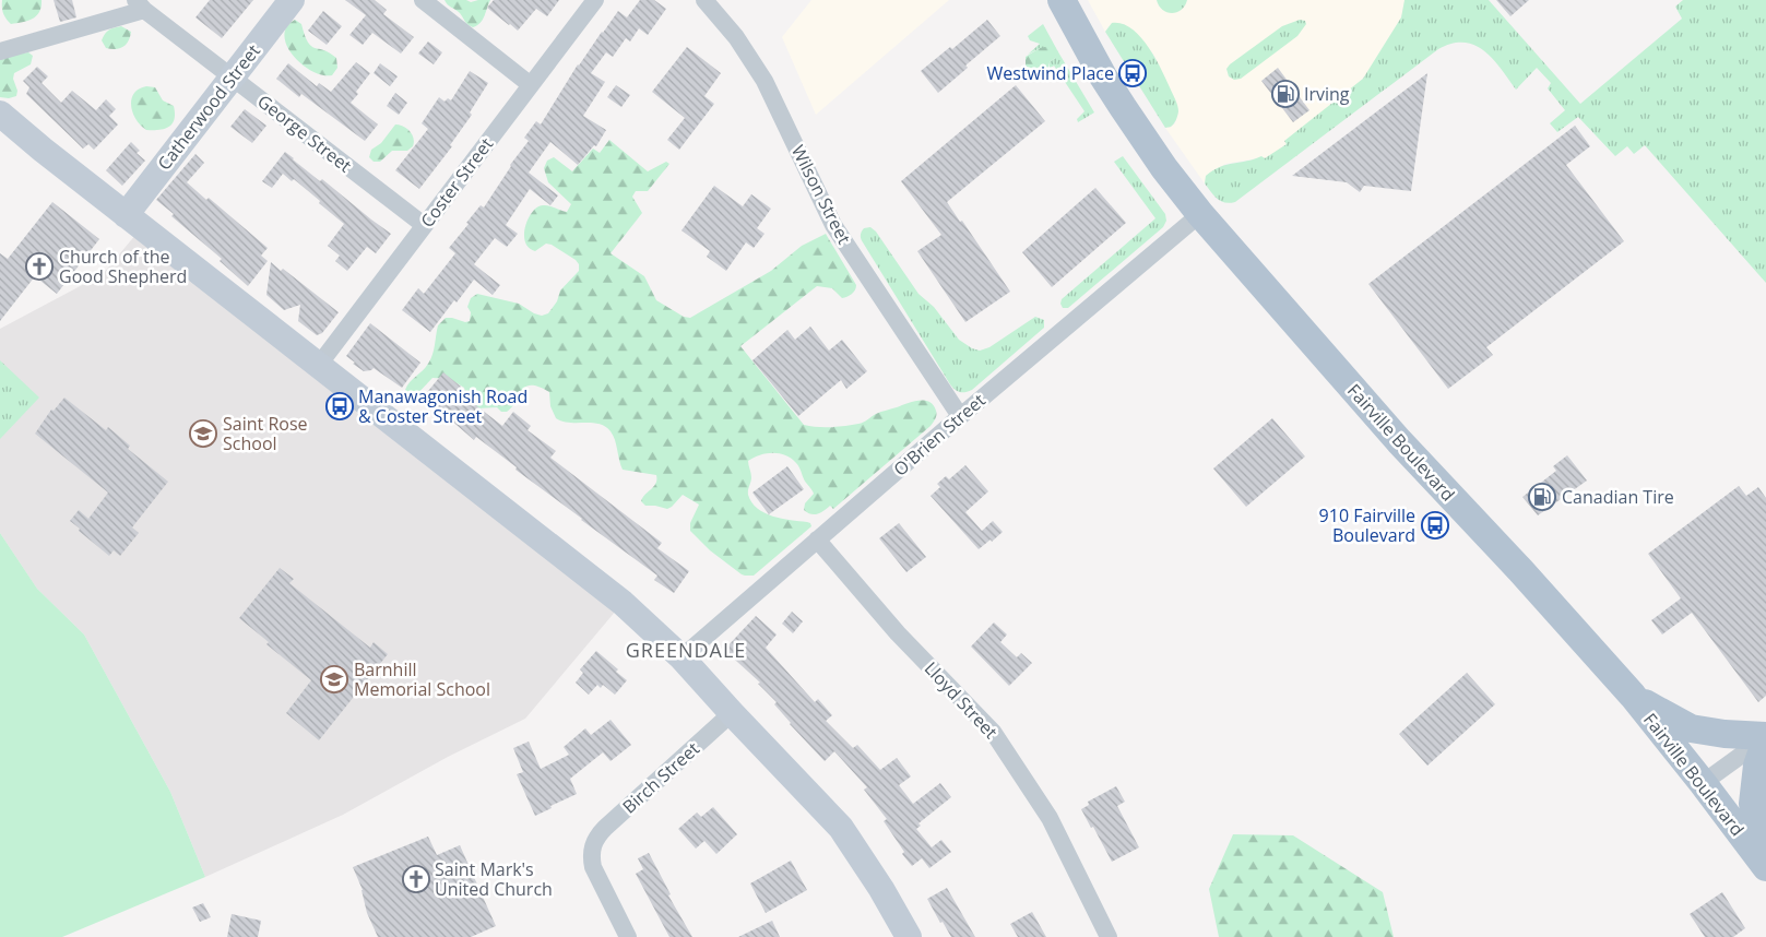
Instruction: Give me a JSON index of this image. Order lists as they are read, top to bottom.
{
  "streets": {
    "main road": ["Catherwood Street", "Fairville Boulevard"],
    "street": [
      "George Street",
      "Coster Street",
      "Wilson Street",
      "O'Brien Street",
      "Lloyd Street",
      "Birch Street"
    ]
  },
  "crossings": [
    ["Catherwood Street", "George Street"],
    ["George Street", "Coster Street"],
    ["Wilson Street", "O'Brien Street"],
    ["O'Brien Street", "Fairville Boulevard"],
    ["O'Brien Street", "Lloyd Street"]
  ],
  "districts": ["GREENDALE"],
  "places": {
    "bus stop": ["Westwind Place", "Manawagonish Road & Coster Street", "910 Fairville Boulevard"],
    "fuel station": ["Irving", "Canadian Tire"],
    "church": ["Church of the Good Shepherd", "Saint Mark's United Church"],
    "school or university": ["Saint Rose School", "Barnhill Memorial School"]
  }
}
